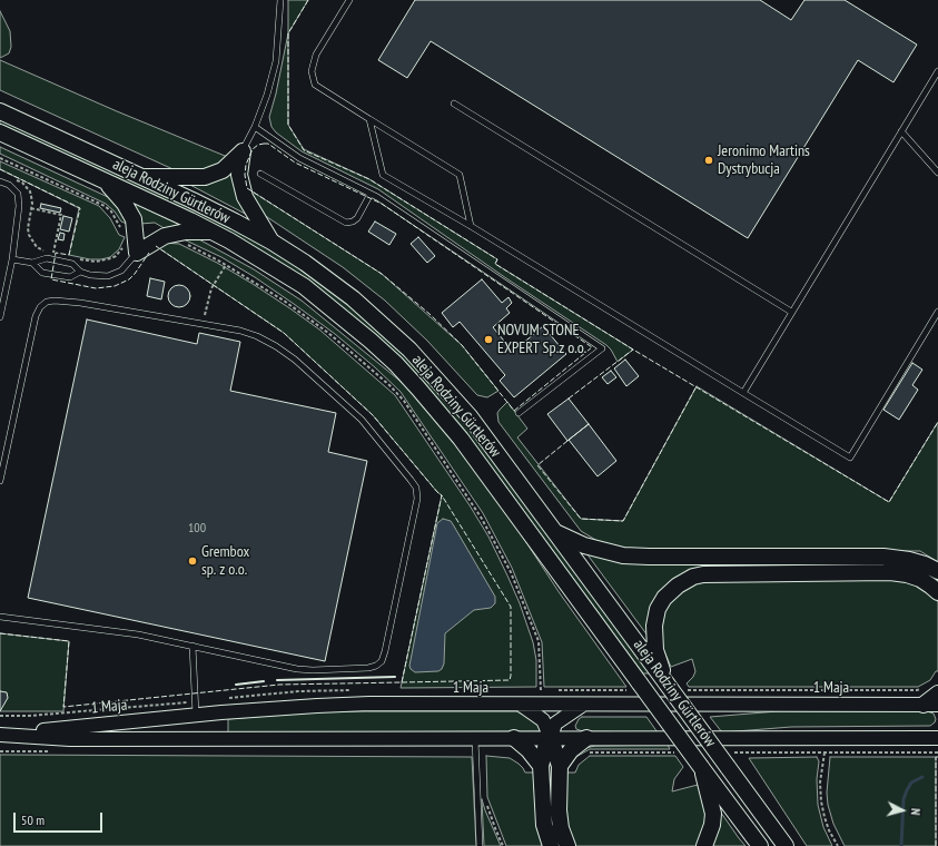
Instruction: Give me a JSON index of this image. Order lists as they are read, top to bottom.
{
  "streets": {
    "main road": ["aleja Rodziny Gürtlerów"],
    "street": ["1 Maja"]
  },
  "places": ["Jeronimo Martins Dystrybucja", "NOVUM STONE EXPERT Sp.z o.o.", "Grembox sp. z o.o."],
  "house_numbers": ["100"],
  "scale_bar": "50 m",
  "north": "right"
}
